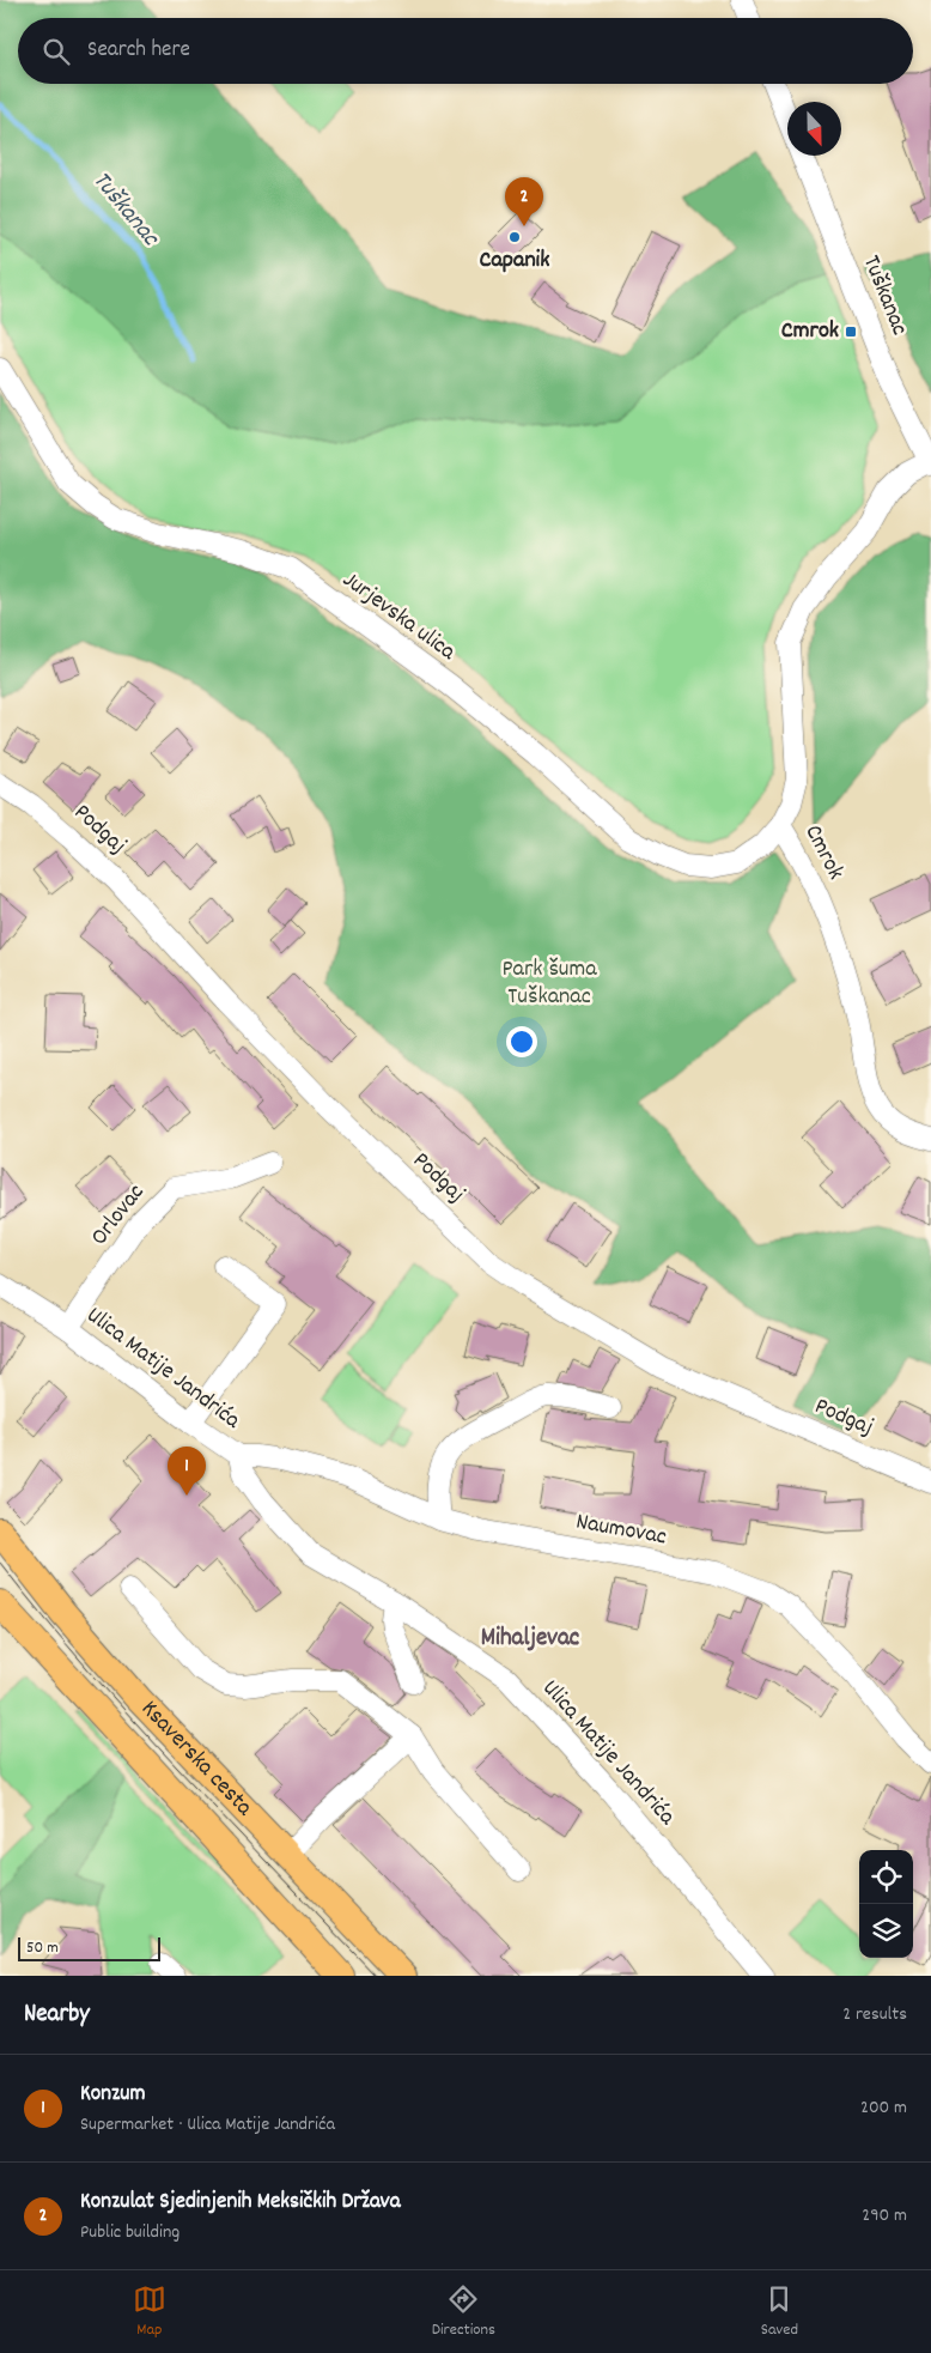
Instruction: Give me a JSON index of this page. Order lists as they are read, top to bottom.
{
  "streets": {
    "main road": ["Ksaverska cesta"],
    "street": [
      "Tuškanac",
      "Jurjevska ulica",
      "Podgaj",
      "Cmrok",
      "Orlovac",
      "Ulica Matije Jandrića",
      "Naumovac"
    ]
  },
  "crossings": [
    ["Tuškanac", "Cmrok"],
    ["Jurjevska ulica", "Cmrok"],
    ["Orlovac", "Ulica Matije Jandrića"],
    ["Ulica Matije Jandrića", "Naumovac"]
  ],
  "districts": ["Mihaljevac"],
  "water": ["Tuškanac"],
  "parks": ["Park šuma Tuškanac"],
  "places": {
    "other": ["Capanik"],
    "transit": ["Cmrok"]
  },
  "scale_bar": "50 m",
  "north": "bottom",
  "page": {
    "search": "Search here",
    "pins": ["2", "1"],
    "scale": "50 m",
    "heading": ["Nearby", "2 results"],
    "list": [
      {
        "mark": "1",
        "name": "Konzum",
        "note": "Supermarket · Ulica Matije Jandrića",
        "value": "200 m"
      },
      {
        "mark": "2",
        "name": "Konzulat Sjedinjenih Meksičkih Država",
        "note": "Public building",
        "value": "290 m"
      }
    ],
    "nav": ["Map", "Directions", "Saved"]
  }
}
